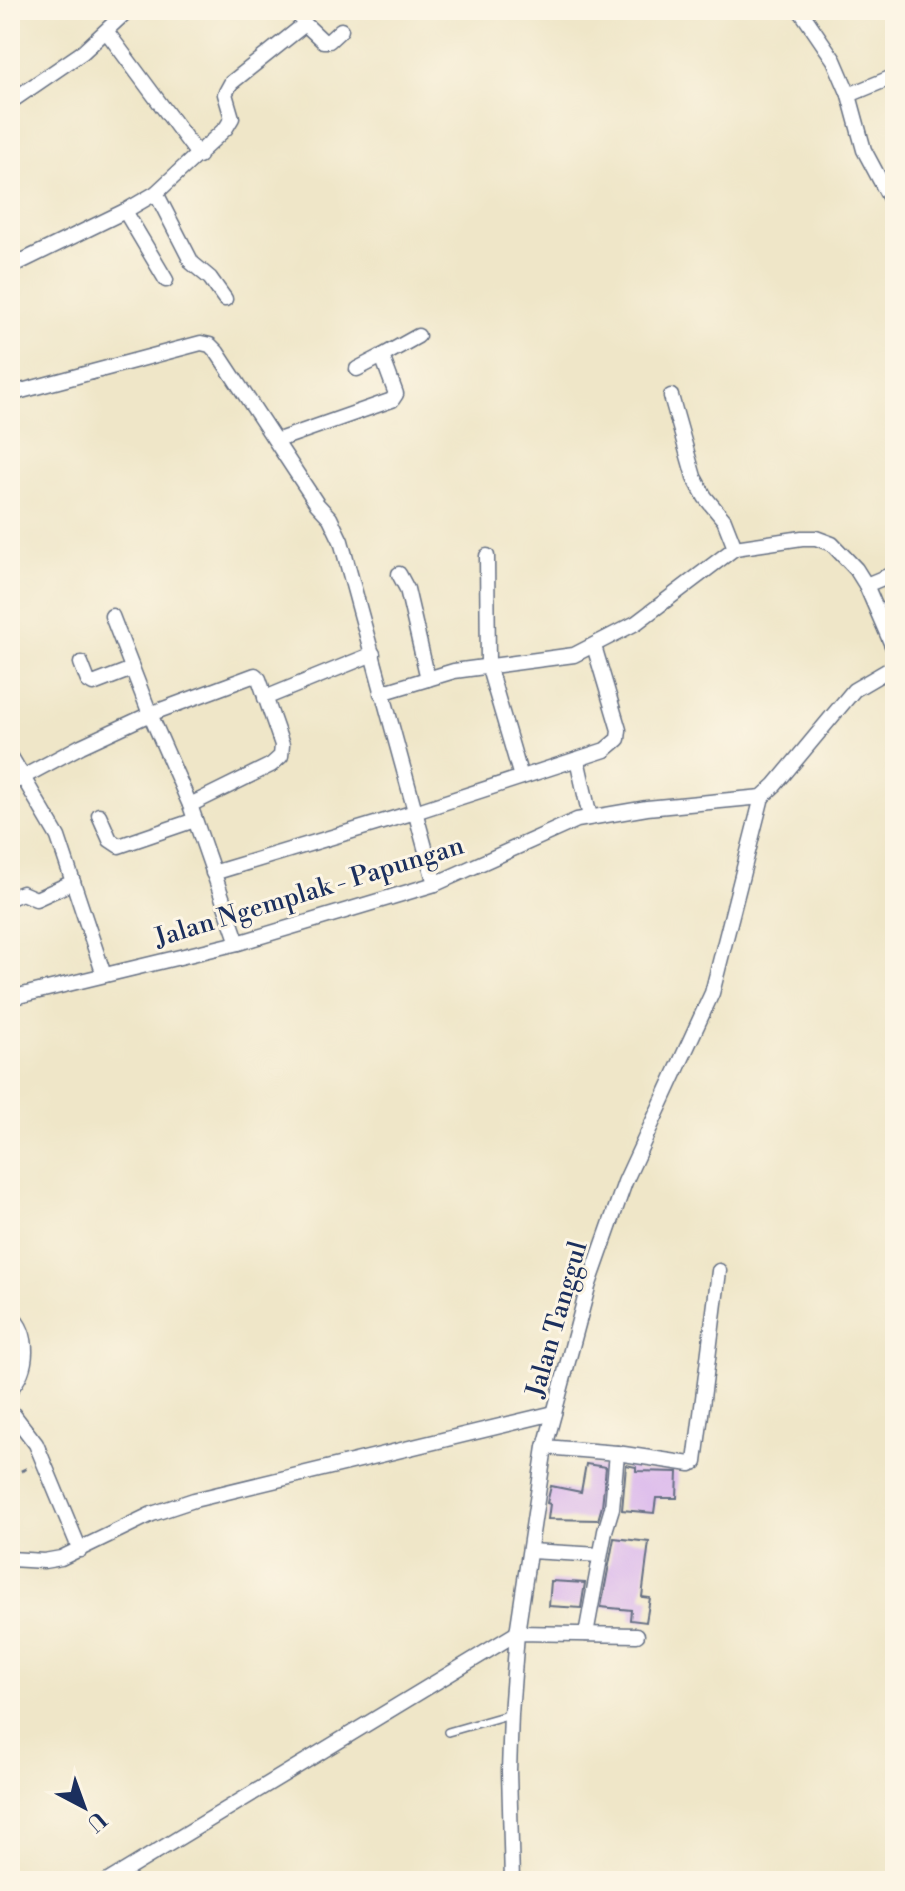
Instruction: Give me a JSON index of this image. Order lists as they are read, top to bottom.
{
  "streets": {
    "street": ["Jalan Ngemplak - Papungan", "Jalan Tanggul"]
  },
  "crossings": [
    ["Jalan Ngemplak - Papungan", "Jalan Tanggul"]
  ],
  "north": "bottom right"
}
